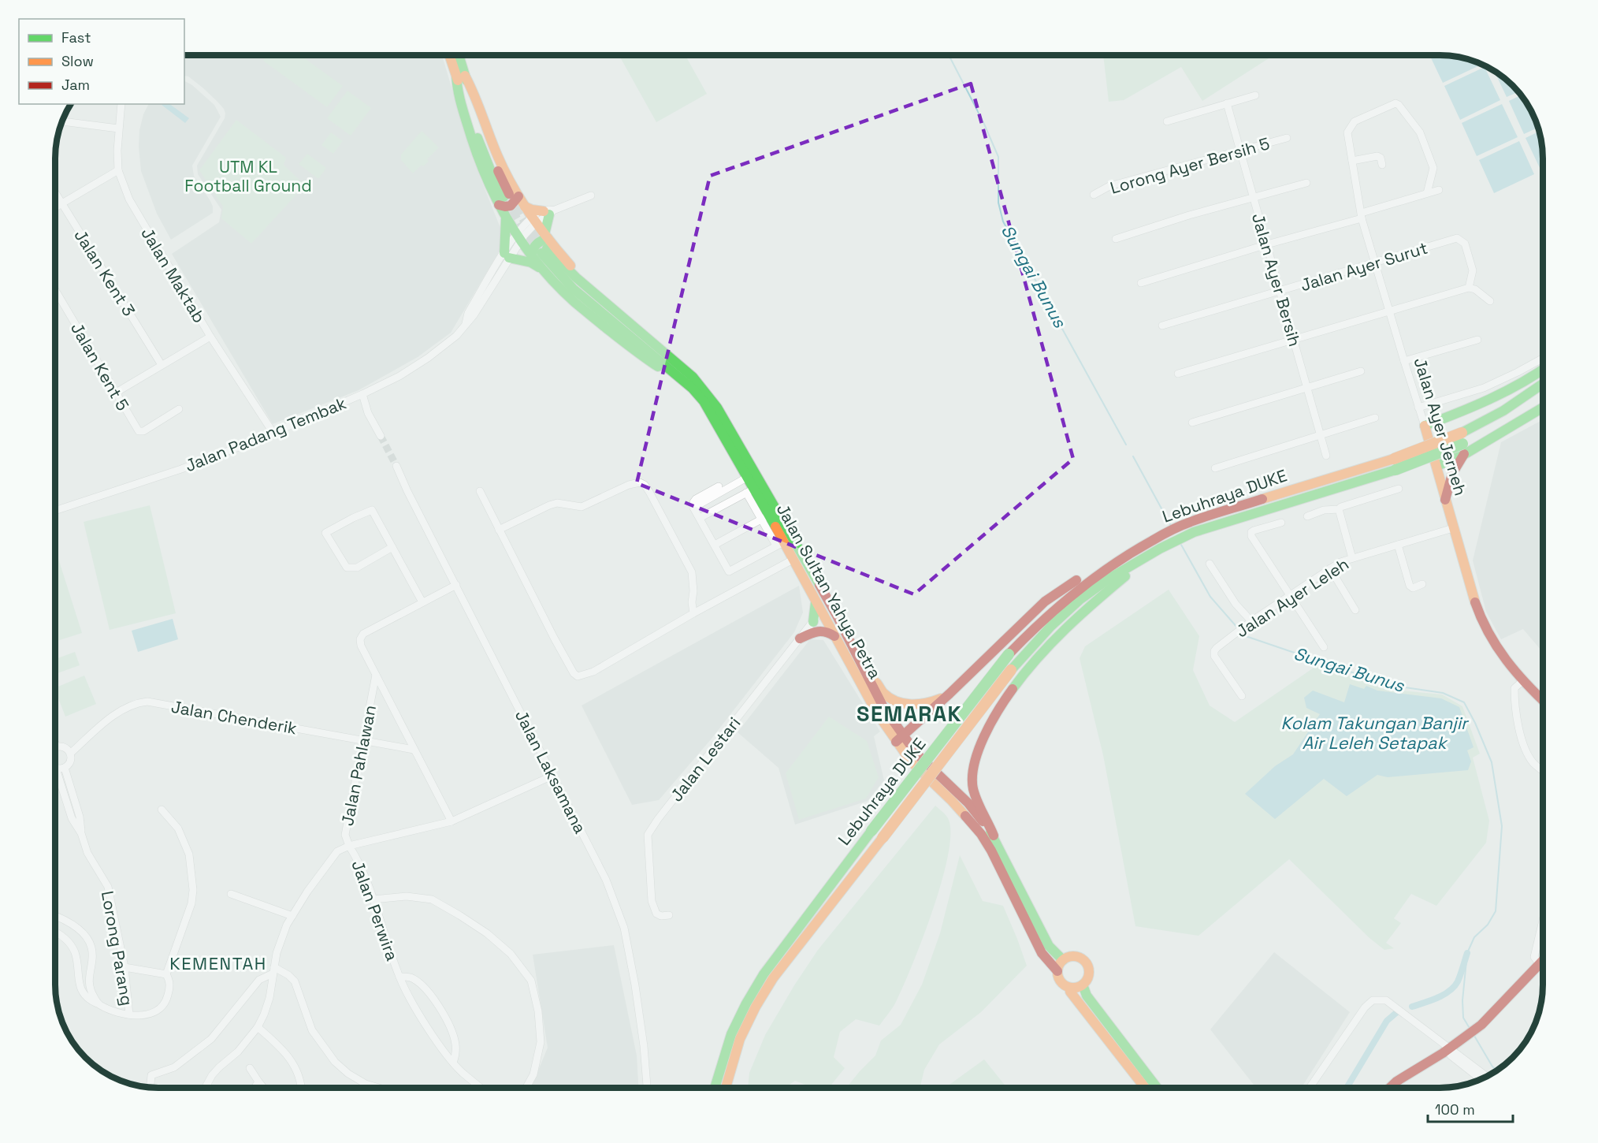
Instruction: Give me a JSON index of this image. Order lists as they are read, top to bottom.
{
  "streets": {
    "main road": ["Jalan Ayer Jerneh", "Lebuhraya DUKE", "Jalan Sultan Yahya Petra"],
    "street": [
      "Lorong Ayer Bersih 5",
      "Jalan Ayer Surut",
      "Jalan Kent 3",
      "Jalan Maktab",
      "Jalan Ayer Bersih",
      "Jalan Kent 5",
      "Jalan Padang Tembak",
      "Jalan Ayer Leleh",
      "Jalan Chenderik",
      "Jalan Lestari",
      "Jalan Pahlawan",
      "Jalan Laksamana",
      "Jalan Perwira",
      "Lorong Parang"
    ]
  },
  "crossings": [
    ["Lorong Ayer Bersih 5", "Jalan Ayer Bersih"],
    ["Jalan Ayer Surut", "Jalan Ayer Bersih"],
    ["Jalan Ayer Surut", "Jalan Ayer Jerneh"],
    ["Jalan Maktab", "Jalan Padang Tembak"],
    ["Jalan Ayer Jerneh", "Jalan Ayer Leleh"],
    ["Jalan Chenderik", "Jalan Pahlawan"],
    ["Jalan Pahlawan", "Jalan Perwira"]
  ],
  "districts": ["SEMARAK", "KEMENTAH"],
  "water": ["Sungai Bunus", "Kolam Takungan Banjir Air Leleh Setapak"],
  "parks": ["UTM KL Football Ground"],
  "legend": ["Fast", "Slow", "Jam"],
  "scale_bar": "100 m"
}
